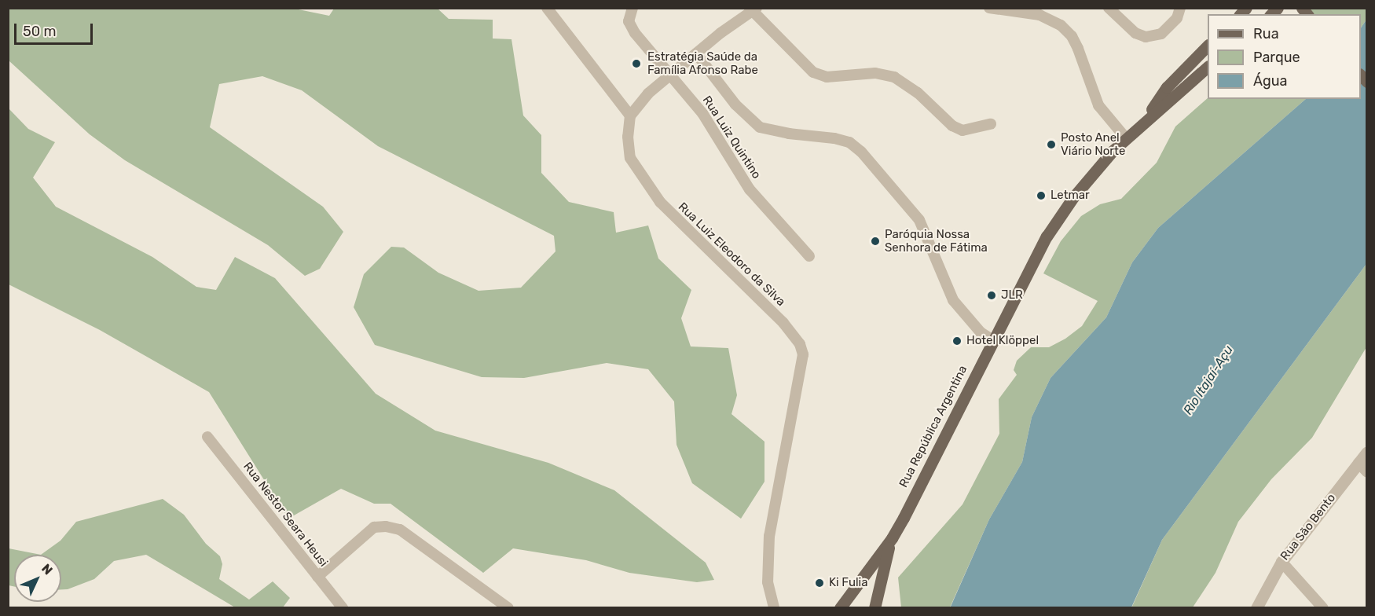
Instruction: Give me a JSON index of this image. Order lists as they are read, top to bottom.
{
  "streets": {
    "main road": ["Rua República Argentina"],
    "street": [
      "Rua Luiz Quintino",
      "Rua Luiz Eleodoro da Silva",
      "Rua Nestor Seara Heusi",
      "Rua São Bento"
    ]
  },
  "water": ["Rio Itajaí-Açu"],
  "places": [
    "Estratégia Saúde da Família Afonso Rabe",
    "Posto Anel Viário Norte",
    "Letmar",
    "Paróquia Nossa Senhora de Fátima",
    "JLR",
    "Hotel Klöppel",
    "Ki Fulia"
  ],
  "legend": ["Rua", "Parque", "Água"],
  "scale_bar": "50 m",
  "north": "top right"
}
